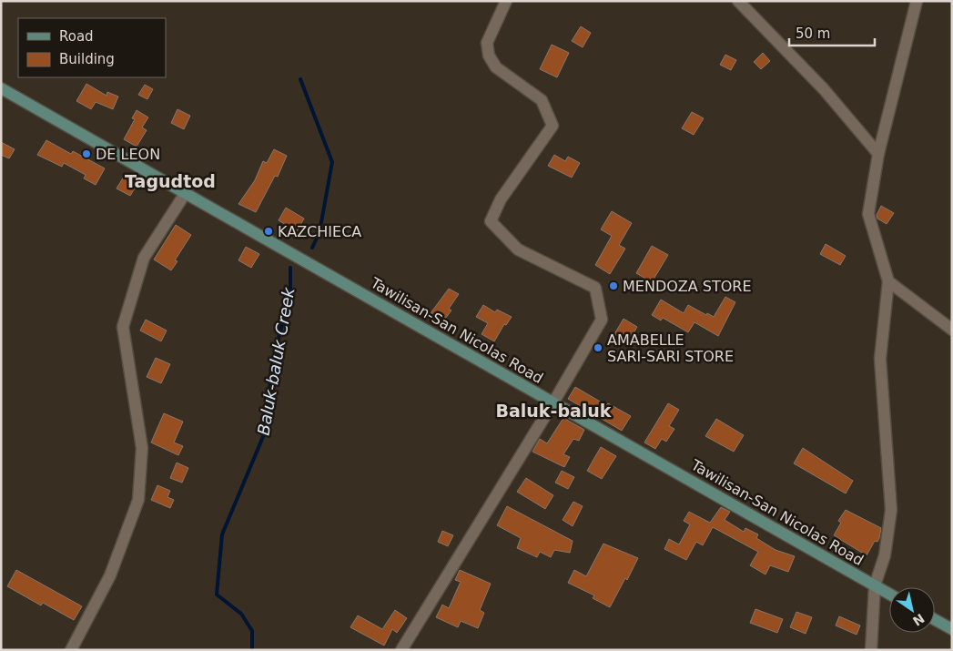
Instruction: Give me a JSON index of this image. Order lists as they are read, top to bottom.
{
  "streets": {
    "main road": ["Tawilisan-San Nicolas Road"]
  },
  "districts": ["Tagudtod", "Baluk-baluk"],
  "water": ["Baluk-baluk Creek"],
  "places": [
    "DE LEON",
    "KAZCHIECA",
    "MENDOZA STORE",
    "AMABELLE SARI-SARI STORE"
  ],
  "legend": ["Road", "Building"],
  "scale_bar": "50 m",
  "north": "bottom right"
}
